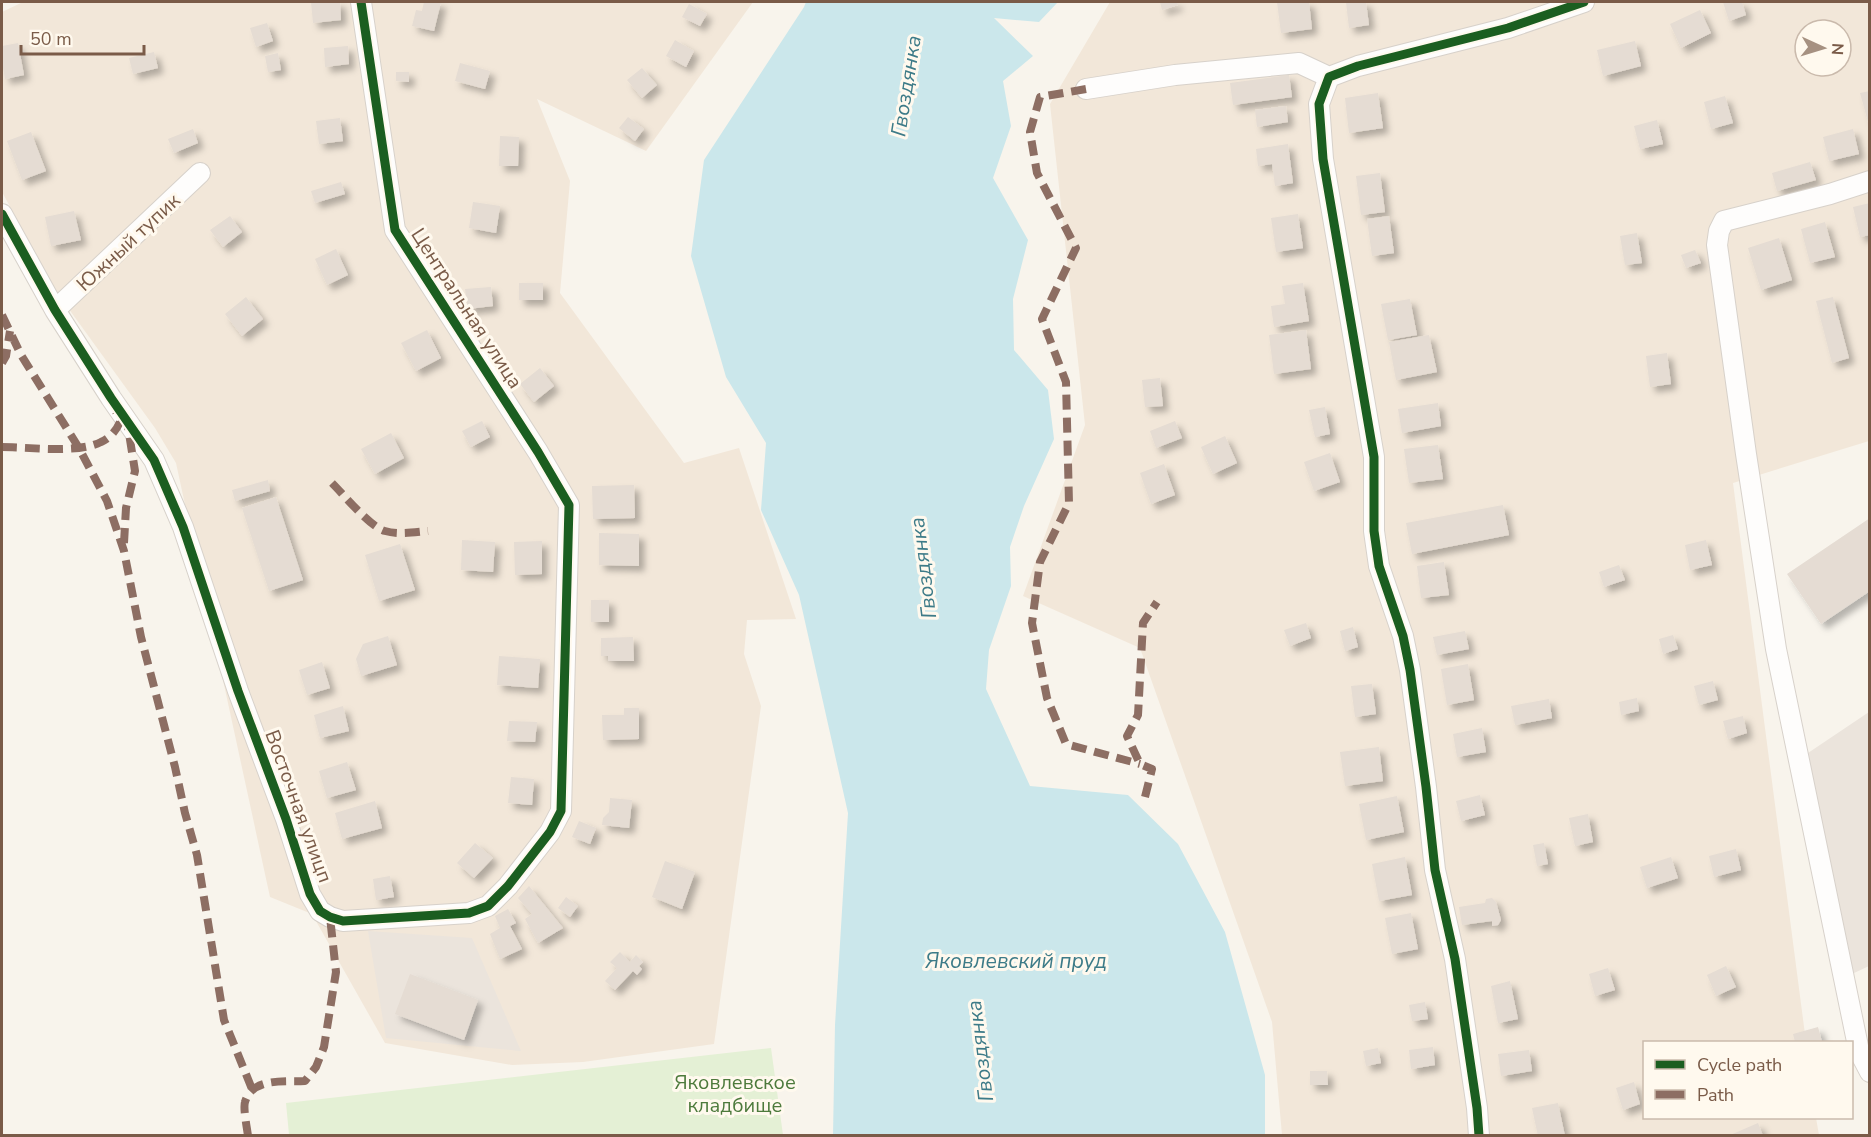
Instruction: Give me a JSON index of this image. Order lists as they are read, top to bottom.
{
  "streets": {
    "street": ["Южный тупик", "Центральная улица", "Восточная улицп"]
  },
  "crossings": [
    ["Южный тупик", "Восточная улицп"],
    ["Центральная улица", "Восточная улицп"]
  ],
  "water": ["Гвоздянка", "Яковлевский пруд"],
  "parks": ["Яковлевское кладбище"],
  "legend": ["Cycle path", "Path"],
  "scale_bar": "50 m",
  "north": "right"
}
